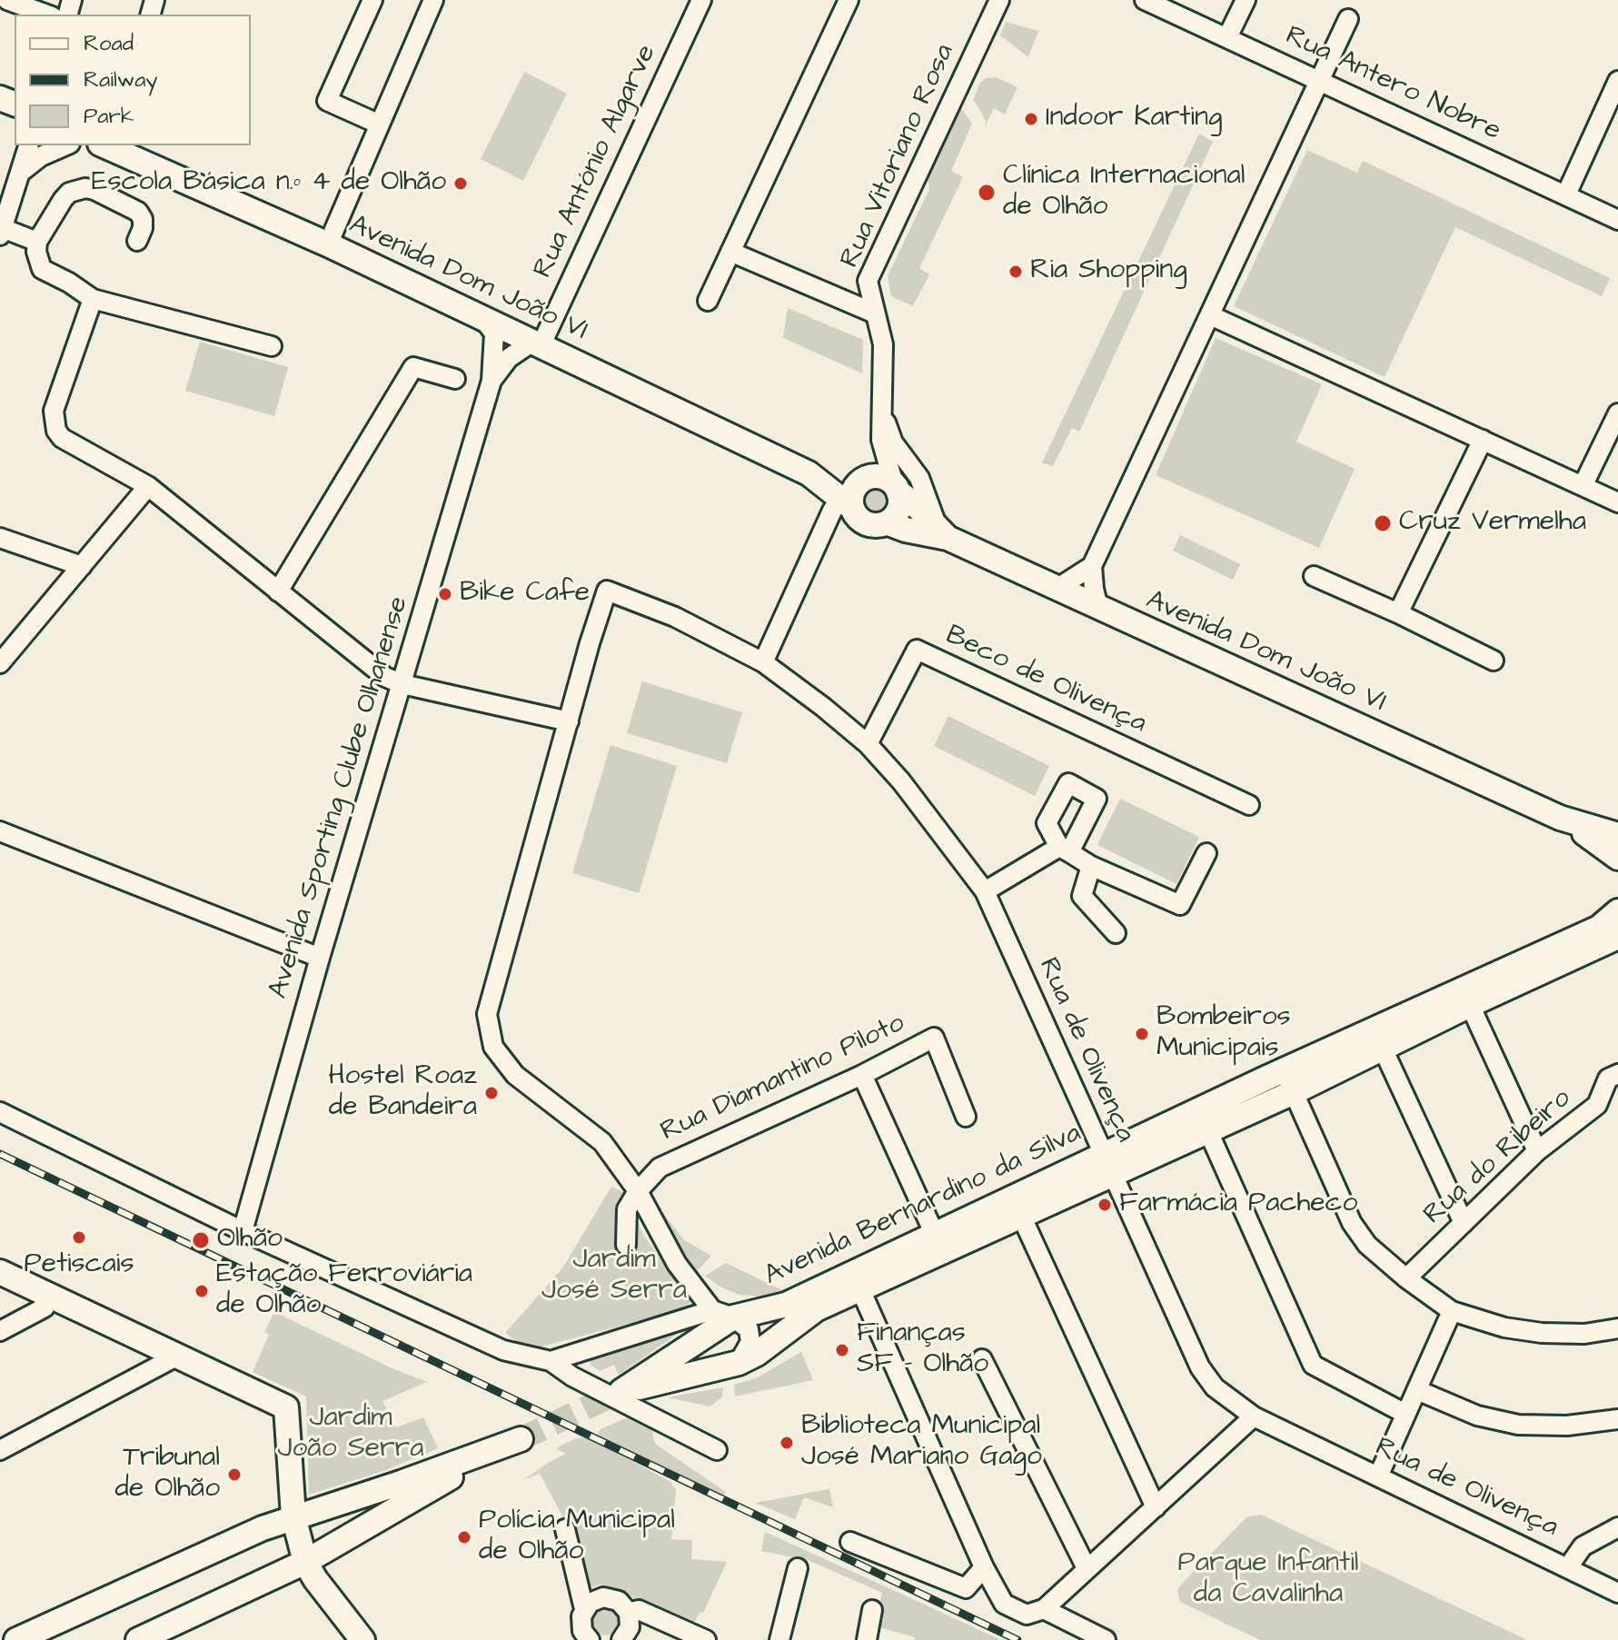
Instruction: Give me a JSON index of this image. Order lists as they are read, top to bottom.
{
  "streets": {
    "main road": ["Avenida Dom João VI", "Avenida Bernardino da Silva"],
    "street": [
      "Rua Antero Nobre",
      "Rua Vitoriano Rosa",
      "Rua António Algarve",
      "Beco de Olivença",
      "Avenida Sporting Clube Olhanense",
      "Rua de Olivença",
      "Rua Diamantino Piloto",
      "Rua do Ribeiro"
    ]
  },
  "crossings": [
    ["Rua António Algarve", "Avenida Dom João VI"],
    ["Rua António Algarve", "Avenida Sporting Clube Olhanense"],
    ["Avenida Dom João VI", "Avenida Sporting Clube Olhanense"],
    ["Beco de Olivença", "Rua de Olivença"],
    ["Rua de Olivença", "Avenida Bernardino da Silva"]
  ],
  "parks": ["Jardim José Serra", "Jardim João Serra", "Parque Infantil da Cavalinha"],
  "places": [
    "Indoor Karting",
    "Escola Básica n.º 4 de Olhão",
    "Clínica Internacional de Olhão",
    "Ria Shopping",
    "Cruz Vermelha",
    "Bike Cafe",
    "Bombeiros Municipais",
    "Hostel Roaz de Bandeira",
    "Farmácia Pacheco",
    "Petiscais",
    "Olhão",
    "Estação Ferroviária de Olhão",
    "Finanças SF - Olhão",
    "Biblioteca Municipal José Mariano Gago",
    "Tribunal de Olhão",
    "Polícia Municipal de Olhão"
  ],
  "legend": ["Road", "Railway", "Park"]
}
